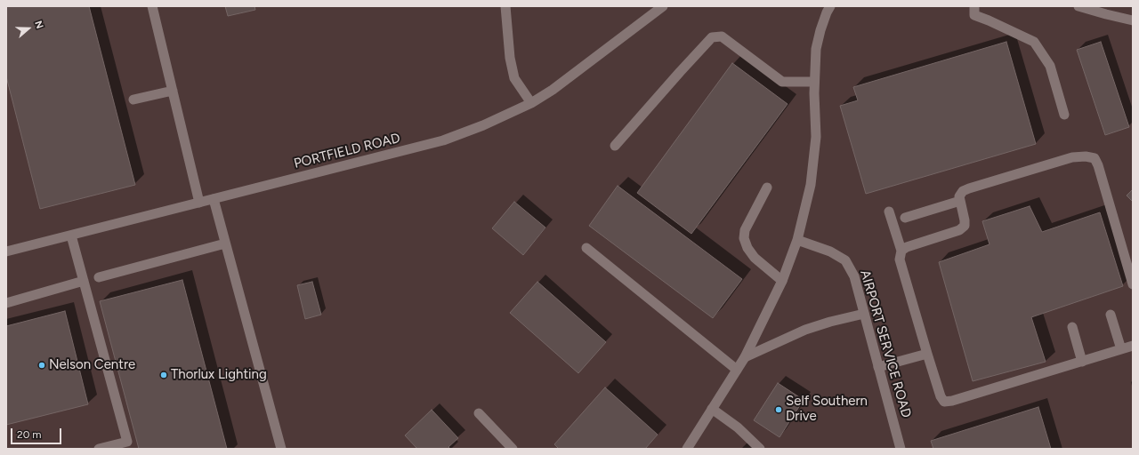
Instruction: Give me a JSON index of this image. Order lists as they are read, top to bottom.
{
  "streets": {
    "street": ["PORTFIELD ROAD", "AIRPORT SERVICE ROAD"]
  },
  "places": ["Nelson Centre", "Thorlux Lighting", "Self Southern Drive"],
  "scale_bar": "20 m",
  "north": "right"
}
